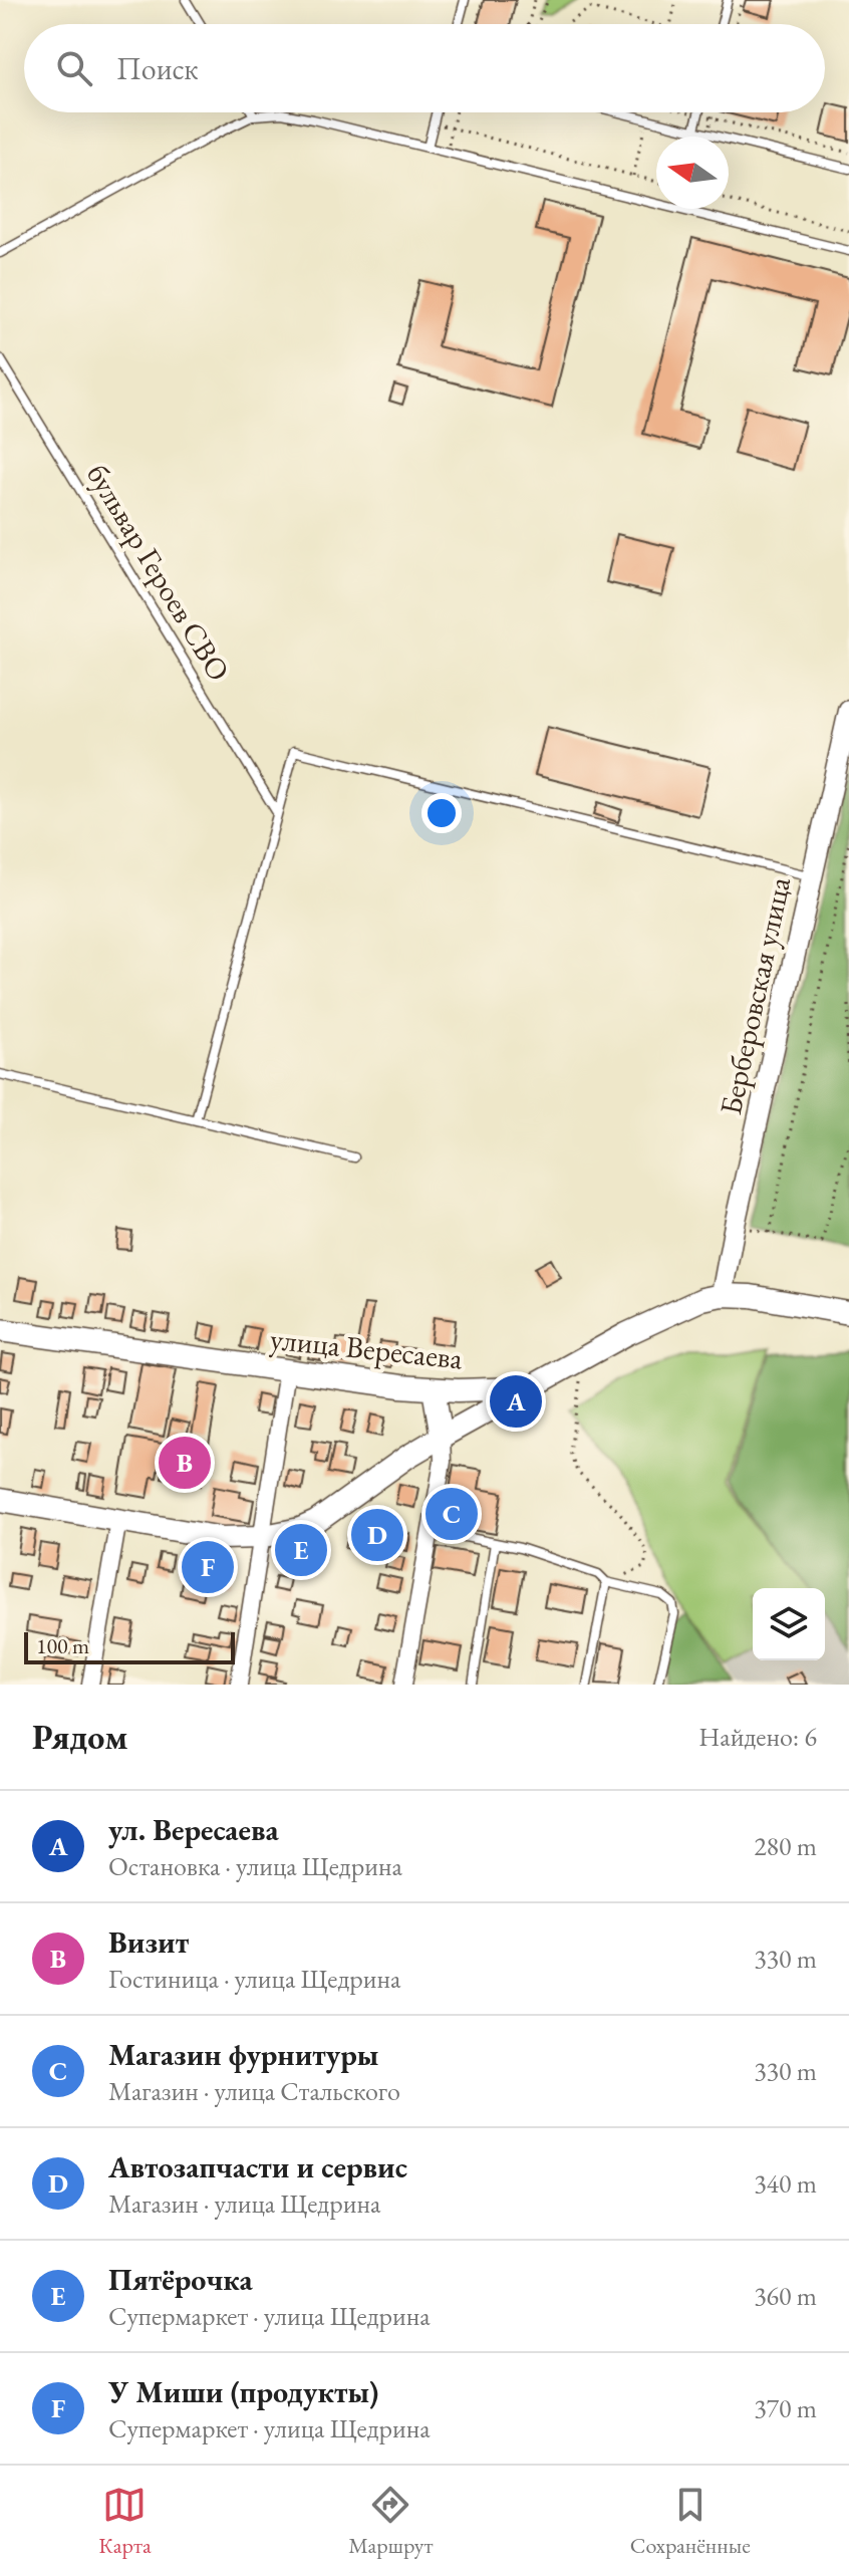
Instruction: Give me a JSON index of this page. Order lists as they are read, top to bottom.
{
  "streets": {
    "main road": ["улица Вересаева"],
    "street": ["Берберовская улица"],
    "lane": ["бульвар Героев СВО"]
  },
  "crossings": [
    ["Берберовская улица", "улица Вересаева"]
  ],
  "scale_bar": "100 m",
  "north": "left",
  "page": {
    "search": "Поиск",
    "pins": [
      "A",
      "B",
      "C",
      "D",
      "E",
      "F"
    ],
    "scale": "100 m",
    "heading": ["Рядом", "Найдено: 6"],
    "list": [
      {
        "mark": "A",
        "name": "ул. Вересаева",
        "note": "Остановка · улица Щедрина",
        "value": "280 m"
      },
      {
        "mark": "B",
        "name": "Визит",
        "note": "Гостиница · улица Щедрина",
        "value": "330 m"
      },
      {
        "mark": "C",
        "name": "Магазин фурнитуры",
        "note": "Магазин · улица Стальского",
        "value": "330 m"
      },
      {
        "mark": "D",
        "name": "Автозапчасти и сервис",
        "note": "Магазин · улица Щедрина",
        "value": "340 m"
      },
      {
        "mark": "E",
        "name": "Пятёрочка",
        "note": "Супермаркет · улица Щедрина",
        "value": "360 m"
      },
      {
        "mark": "F",
        "name": "У Миши (продукты)",
        "note": "Супермаркет · улица Щедрина",
        "value": "370 m"
      }
    ],
    "nav": ["Карта", "Маршрут", "Сохранённые"]
  }
}
